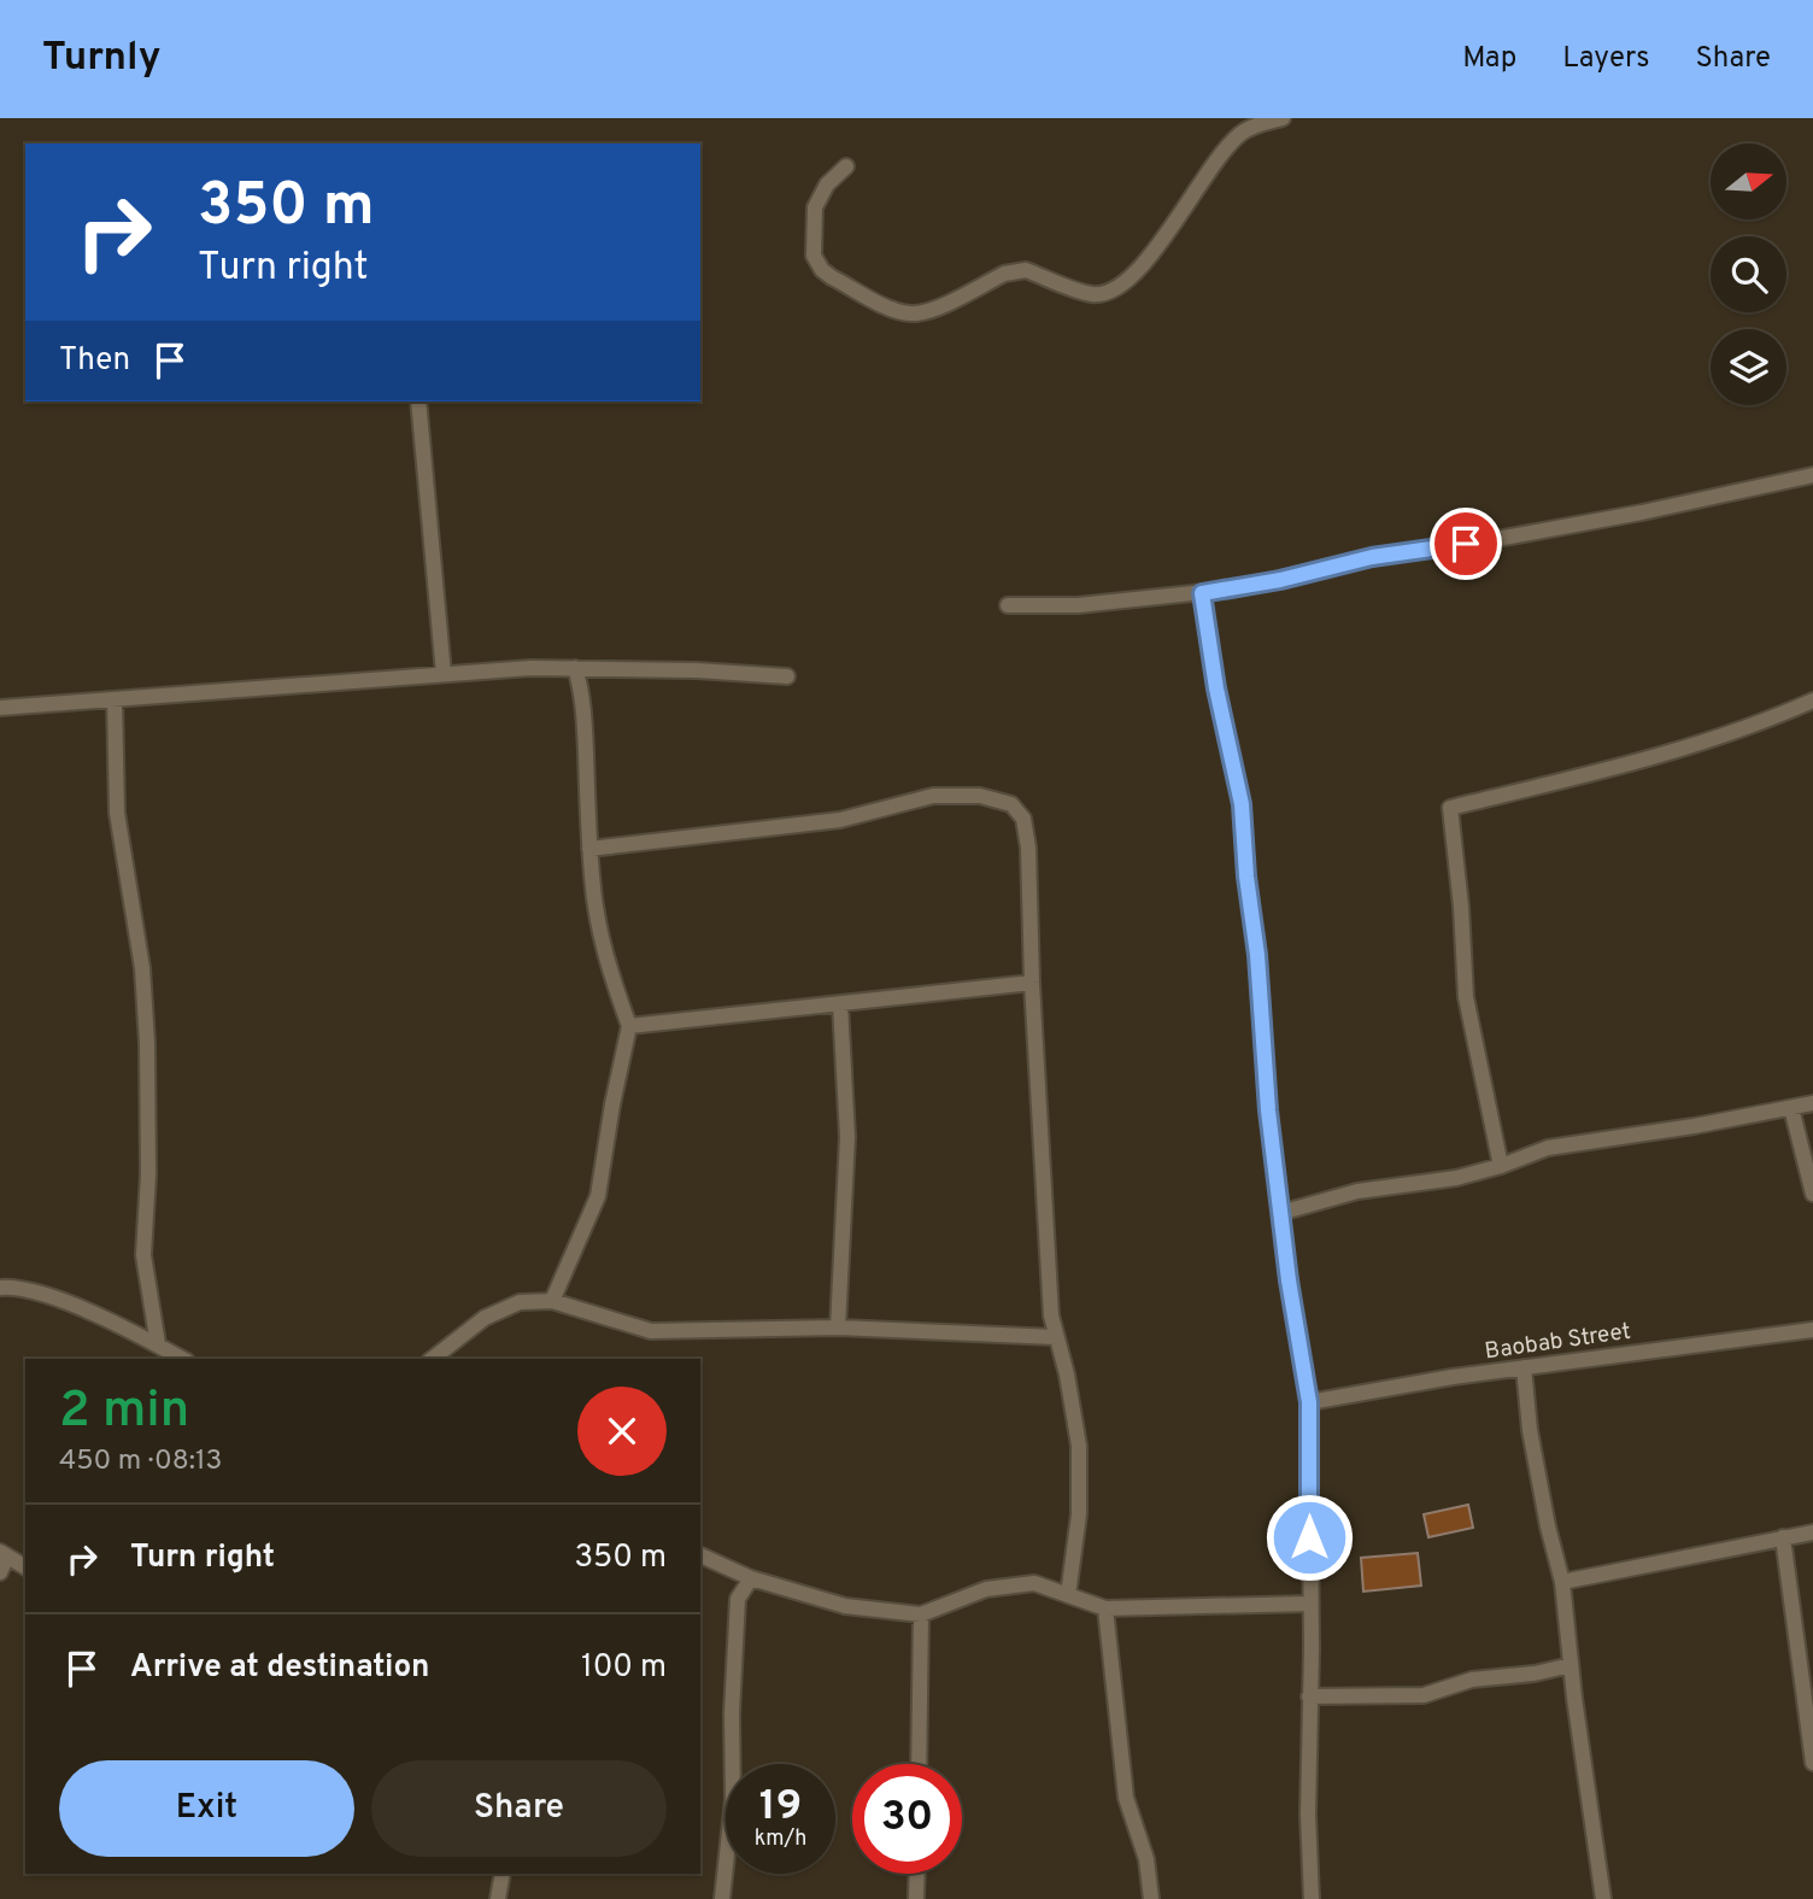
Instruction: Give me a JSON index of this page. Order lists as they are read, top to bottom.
{
  "streets": {
    "street": ["Baobab Street"]
  },
  "north": "right",
  "page": {
    "header": "Turnly",
    "nav": ["Map", "Layers", "Share"],
    "turn": ["350 m", "Turn right"],
    "then": "Then",
    "heading": ["2 min", "450 m · 08:13"],
    "list": [
      {
        "name": "Turn right",
        "value": "350 m"
      },
      {
        "name": "Arrive at destination",
        "value": "100 m"
      }
    ],
    "buttons": ["Exit", "Share"],
    "speed": "19 km/h",
    "limit": "30"
  }
}
